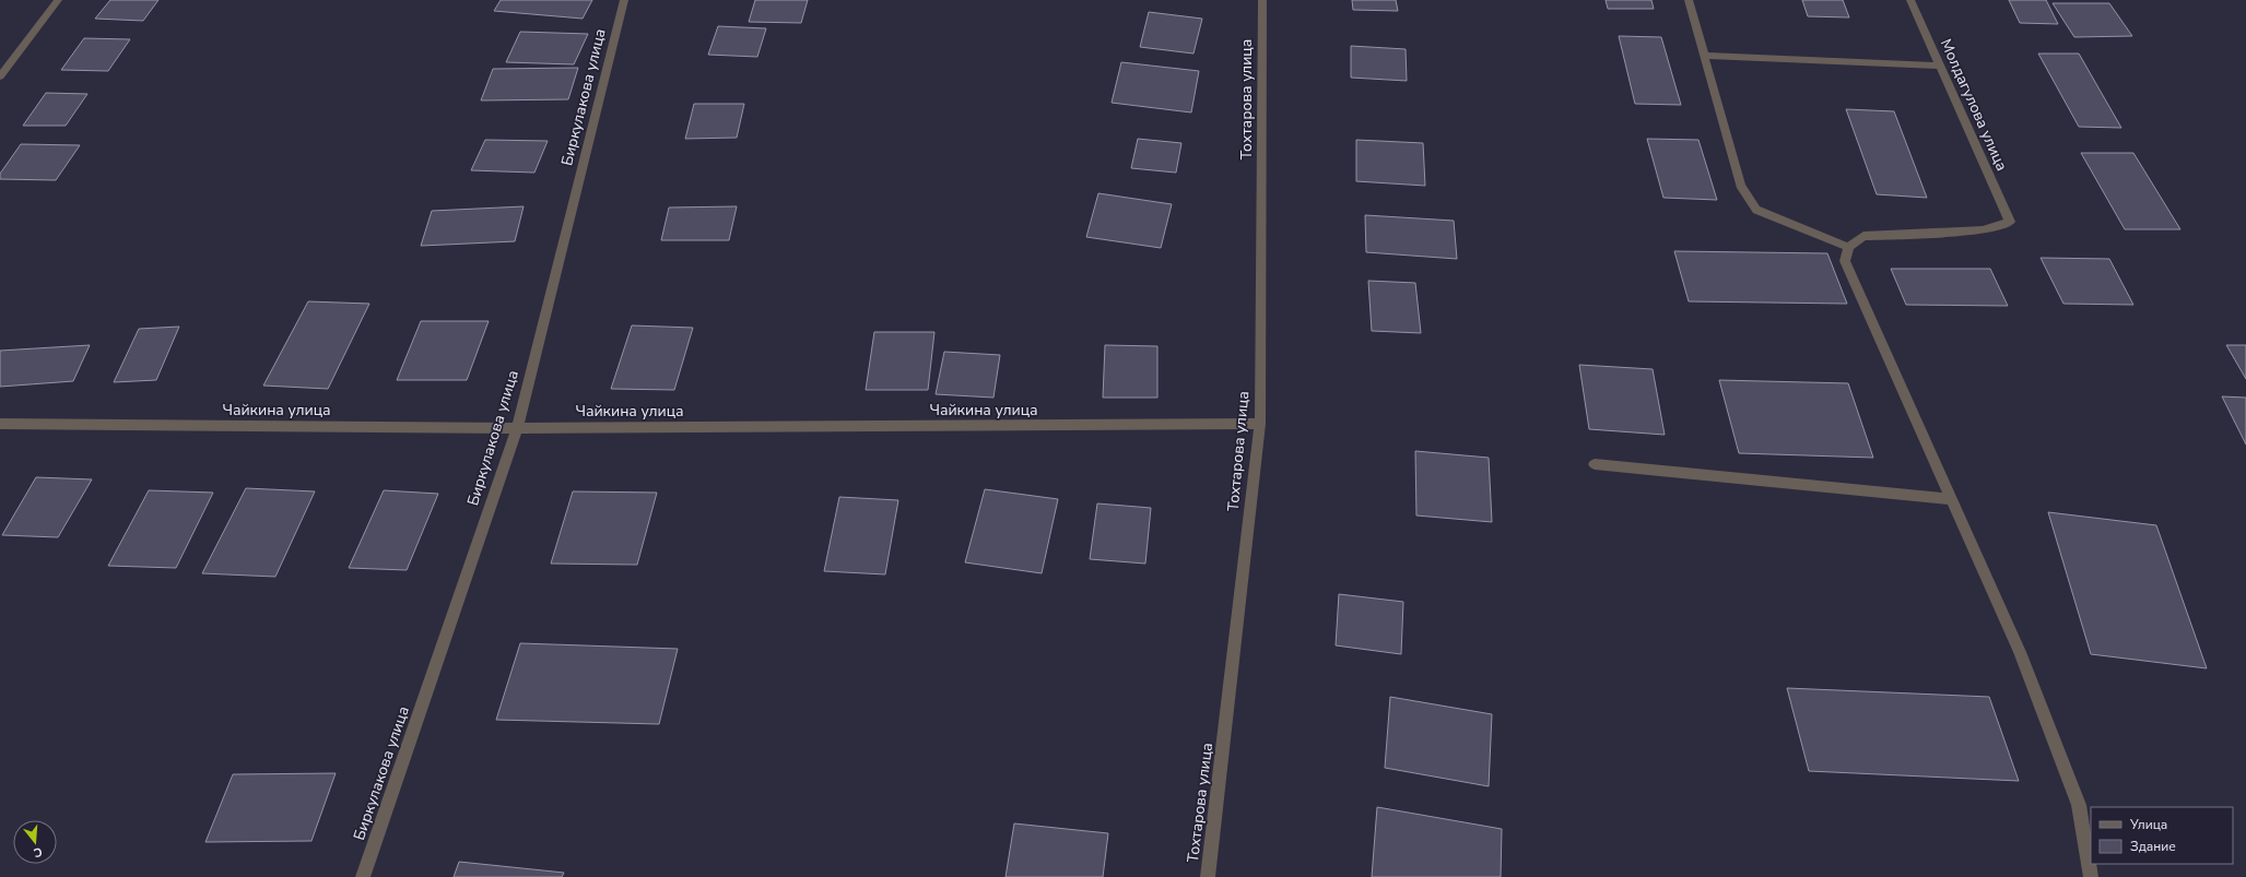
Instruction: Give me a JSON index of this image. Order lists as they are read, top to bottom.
{
  "streets": {
    "street": [
      "Биркулакова улица",
      "Тохтарова улица",
      "Молдагулова улица",
      "Чайкина улица"
    ]
  },
  "crossings": [
    ["Биркулакова улица", "Чайкина улица"],
    ["Тохтарова улица", "Чайкина улица"]
  ],
  "legend": ["Улица", "Здание"],
  "north": "bottom"
}
